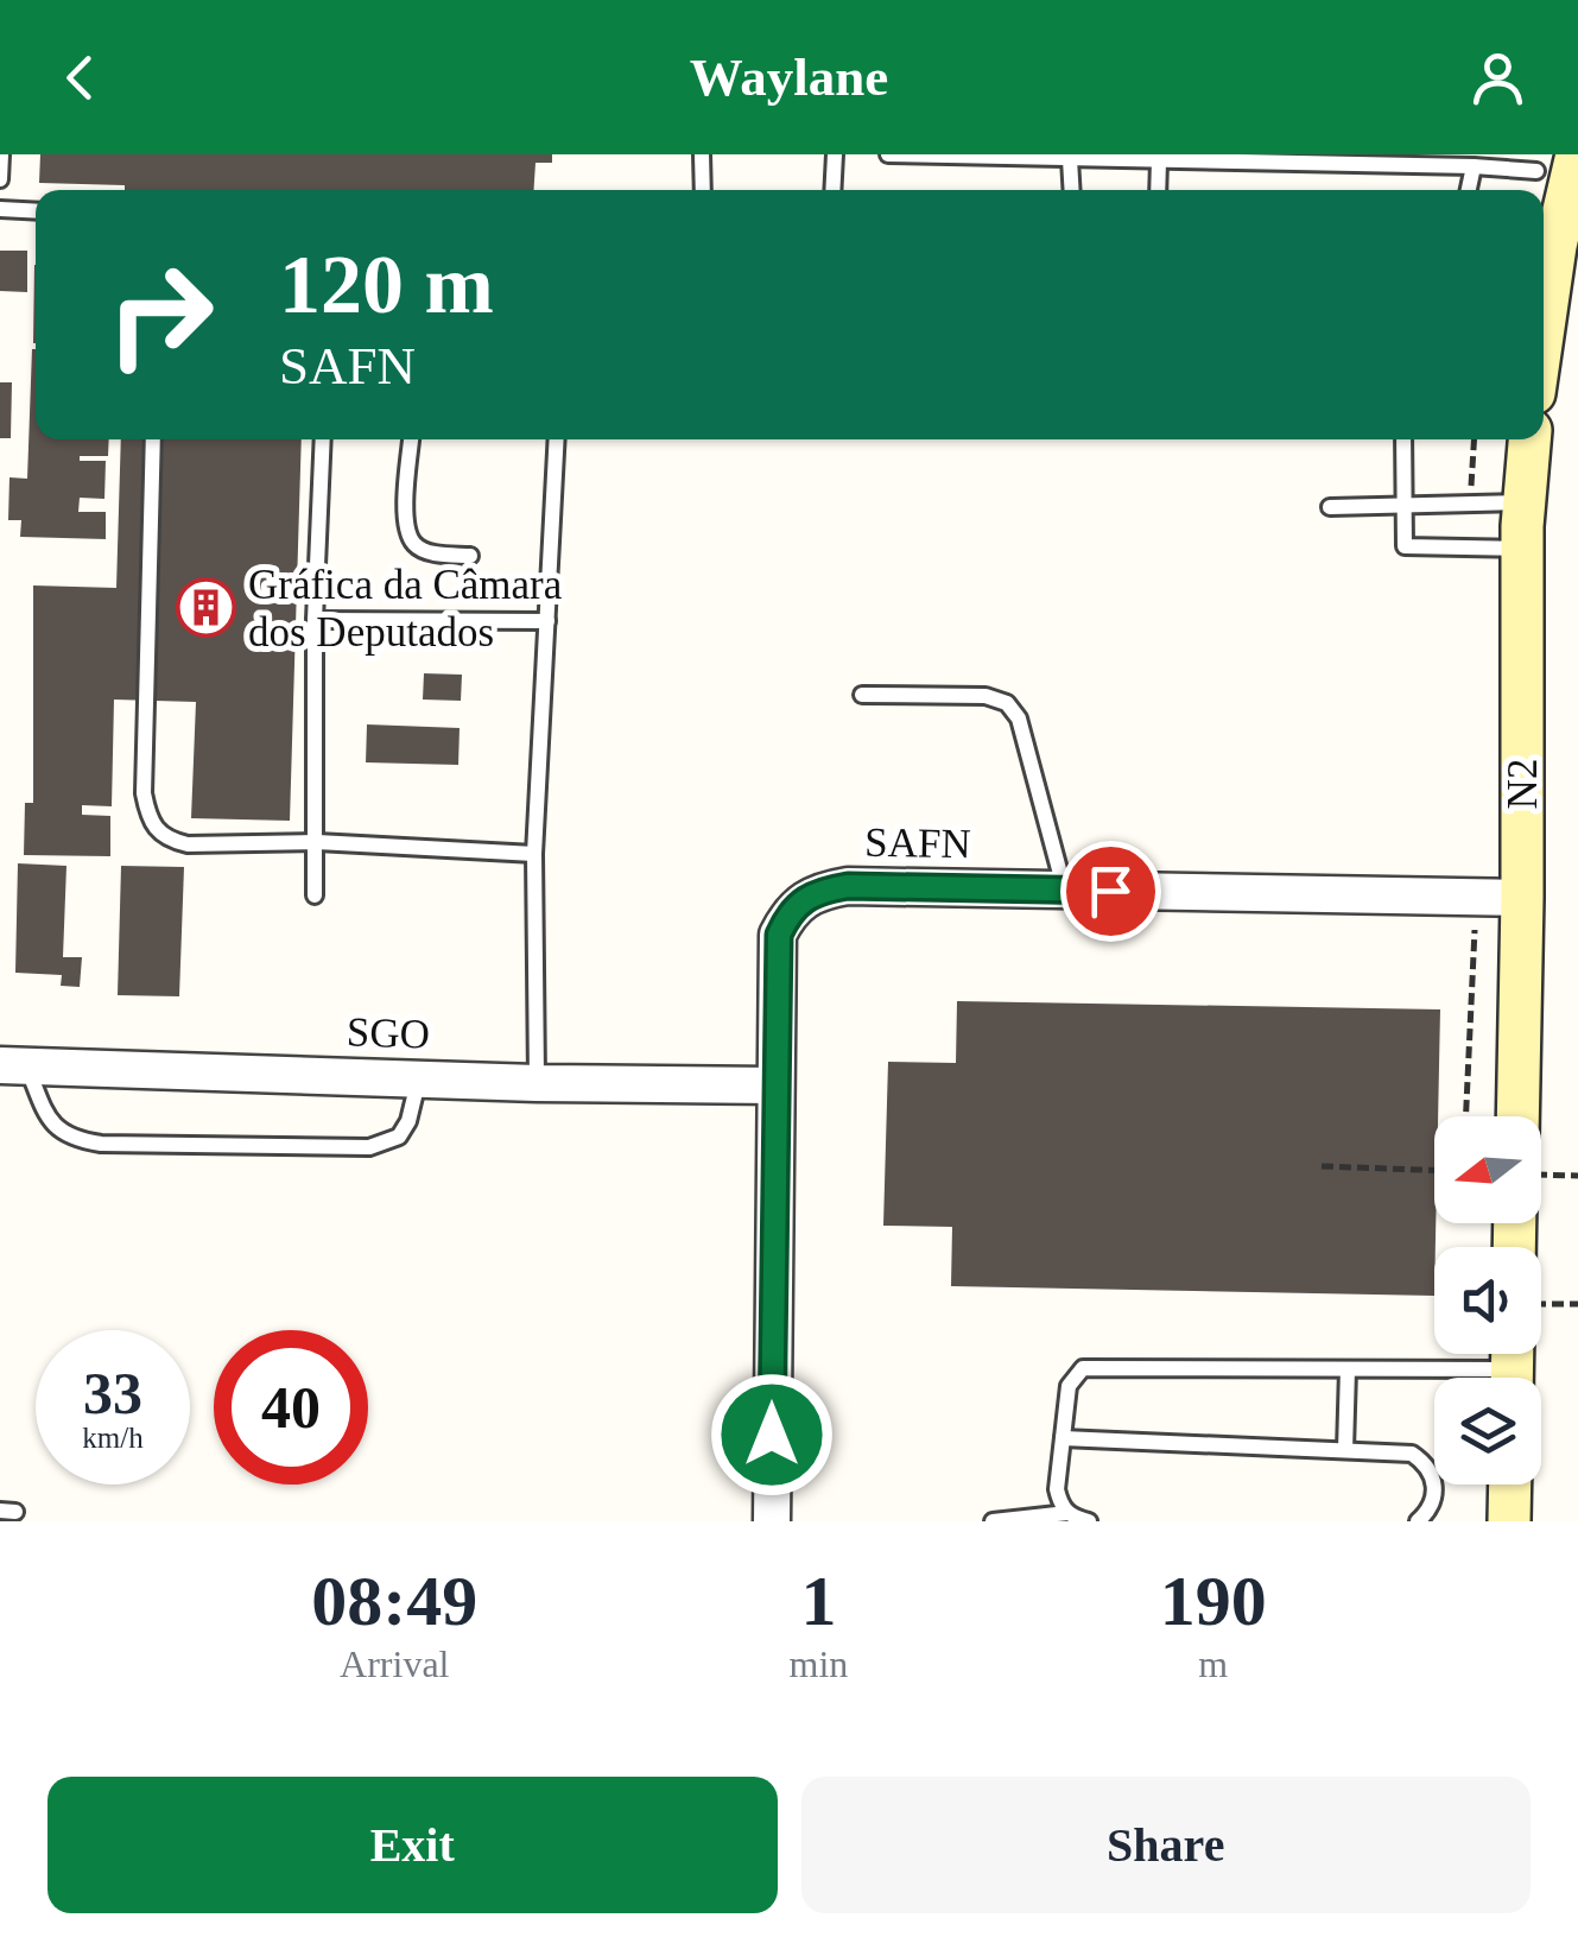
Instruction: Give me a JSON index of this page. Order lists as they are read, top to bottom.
{
  "streets": {
    "main road": ["N2"],
    "street": ["SAFN", "SGO"]
  },
  "crossings": [
    ["N2", "SAFN"],
    ["SAFN", "SGO"]
  ],
  "places": {
    "building": ["Gráfica da Câmara dos Deputados"]
  },
  "north": "left",
  "page": {
    "header": "Waylane",
    "turn": ["120 m", "SAFN"],
    "speed": "33 km/h",
    "limit": "40",
    "eta": [
      "08:49",
      "Arrival",
      "1",
      "min",
      "190",
      "m"
    ],
    "buttons": ["Exit", "Share"]
  }
}
